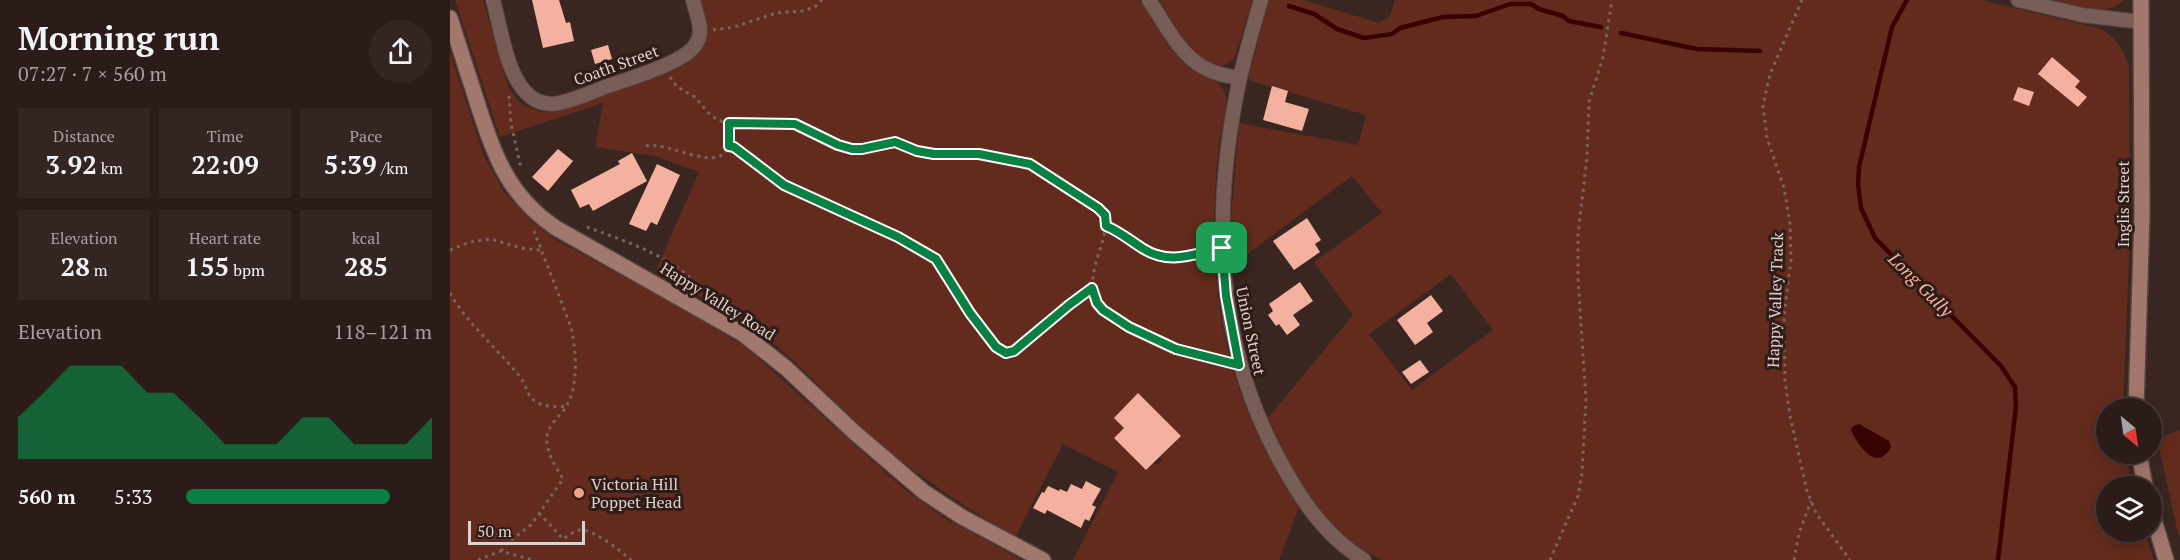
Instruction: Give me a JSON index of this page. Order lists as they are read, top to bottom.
{
  "streets": {
    "street": [
      "Coath Street",
      "Inglis Street",
      "Happy Valley Road",
      "Union Street"
    ],
    "path": ["Happy Valley Track"]
  },
  "water": ["Long Gully"],
  "places": ["Victoria Hill Poppet Head"],
  "scale_bar": "50 m",
  "north": "bottom right",
  "page": {
    "heading": ["Morning run", "07:27 · 7 × 560 m"],
    "stats": [
      ["Distance", "3.92 km"],
      ["Time", "22:09"],
      ["Pace", "5:39 /km"],
      ["Elevation", "28 m"],
      ["Heart rate", "155 bpm"],
      ["kcal", "285"]
    ],
    "chart": ["Elevation", "118–121 m"],
    "list": [
      {
        "name": "560 m",
        "note": "5:33"
      }
    ],
    "scale": "50 m"
  }
}
